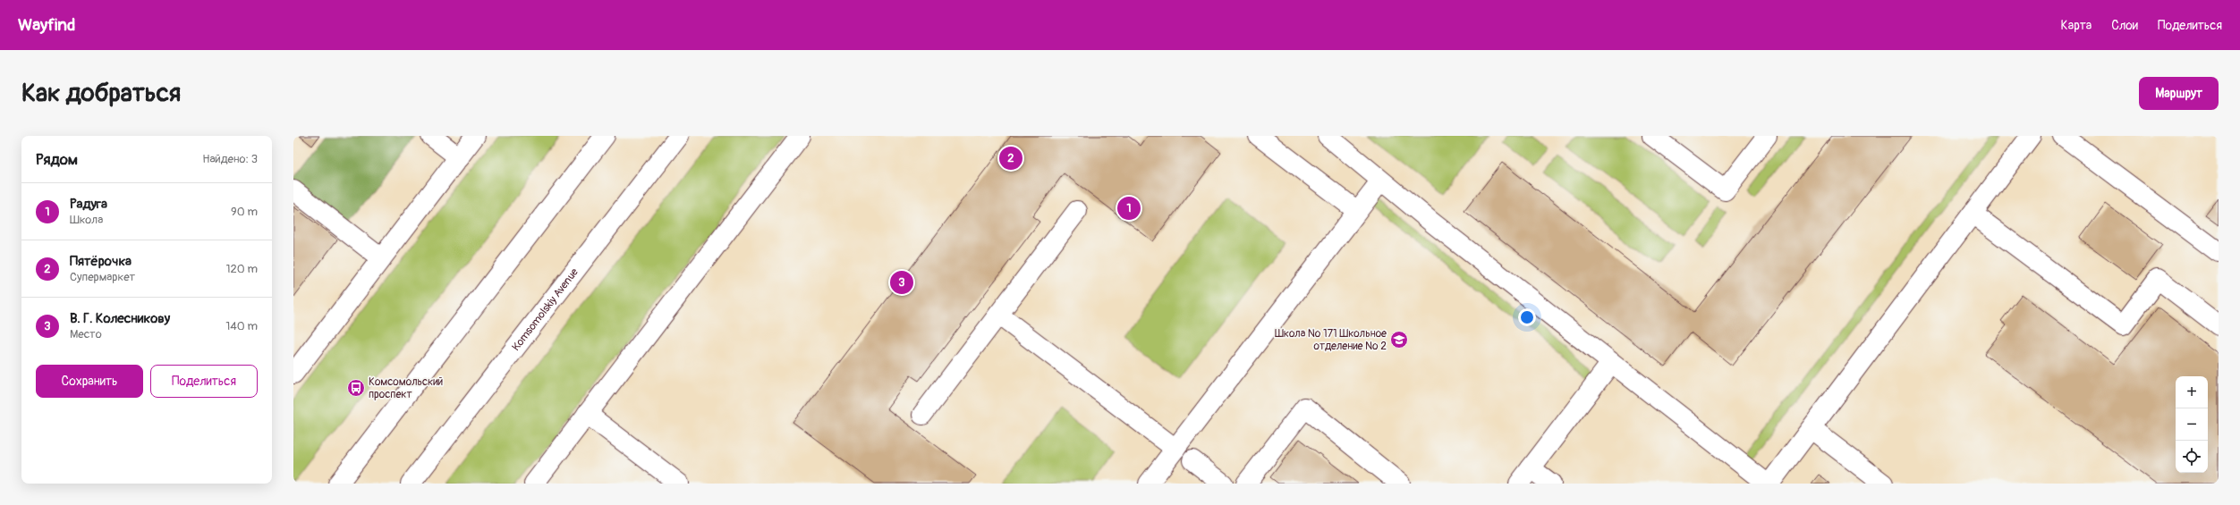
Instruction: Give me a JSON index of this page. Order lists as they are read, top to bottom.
{
  "streets": {
    "main road": ["Komsomolskiy Avenue"]
  },
  "places": {
    "school or university": ["Школа № 171 Школьное отделение № 2"],
    "bus stop": ["Комсомольский проспект"]
  },
  "page": {
    "header": "Wayfind",
    "nav": ["Карта", "Слои", "Поделиться"],
    "buttons": [
      "Маршрут",
      ["Сохранить", "Поделиться"]
    ],
    "title": "Как добраться",
    "heading": ["Рядом", "Найдено: 3"],
    "pins": ["2", "1", "3"],
    "list": [
      {
        "mark": "1",
        "name": "Радуга",
        "note": "Школа",
        "value": "90 m"
      },
      {
        "mark": "2",
        "name": "Пятёрочка",
        "note": "Супермаркет",
        "value": "120 m"
      },
      {
        "mark": "3",
        "name": "В. Г. Колесникову",
        "note": "Место",
        "value": "140 m"
      }
    ],
    "map_buttons": ["+", "−"]
  }
}
